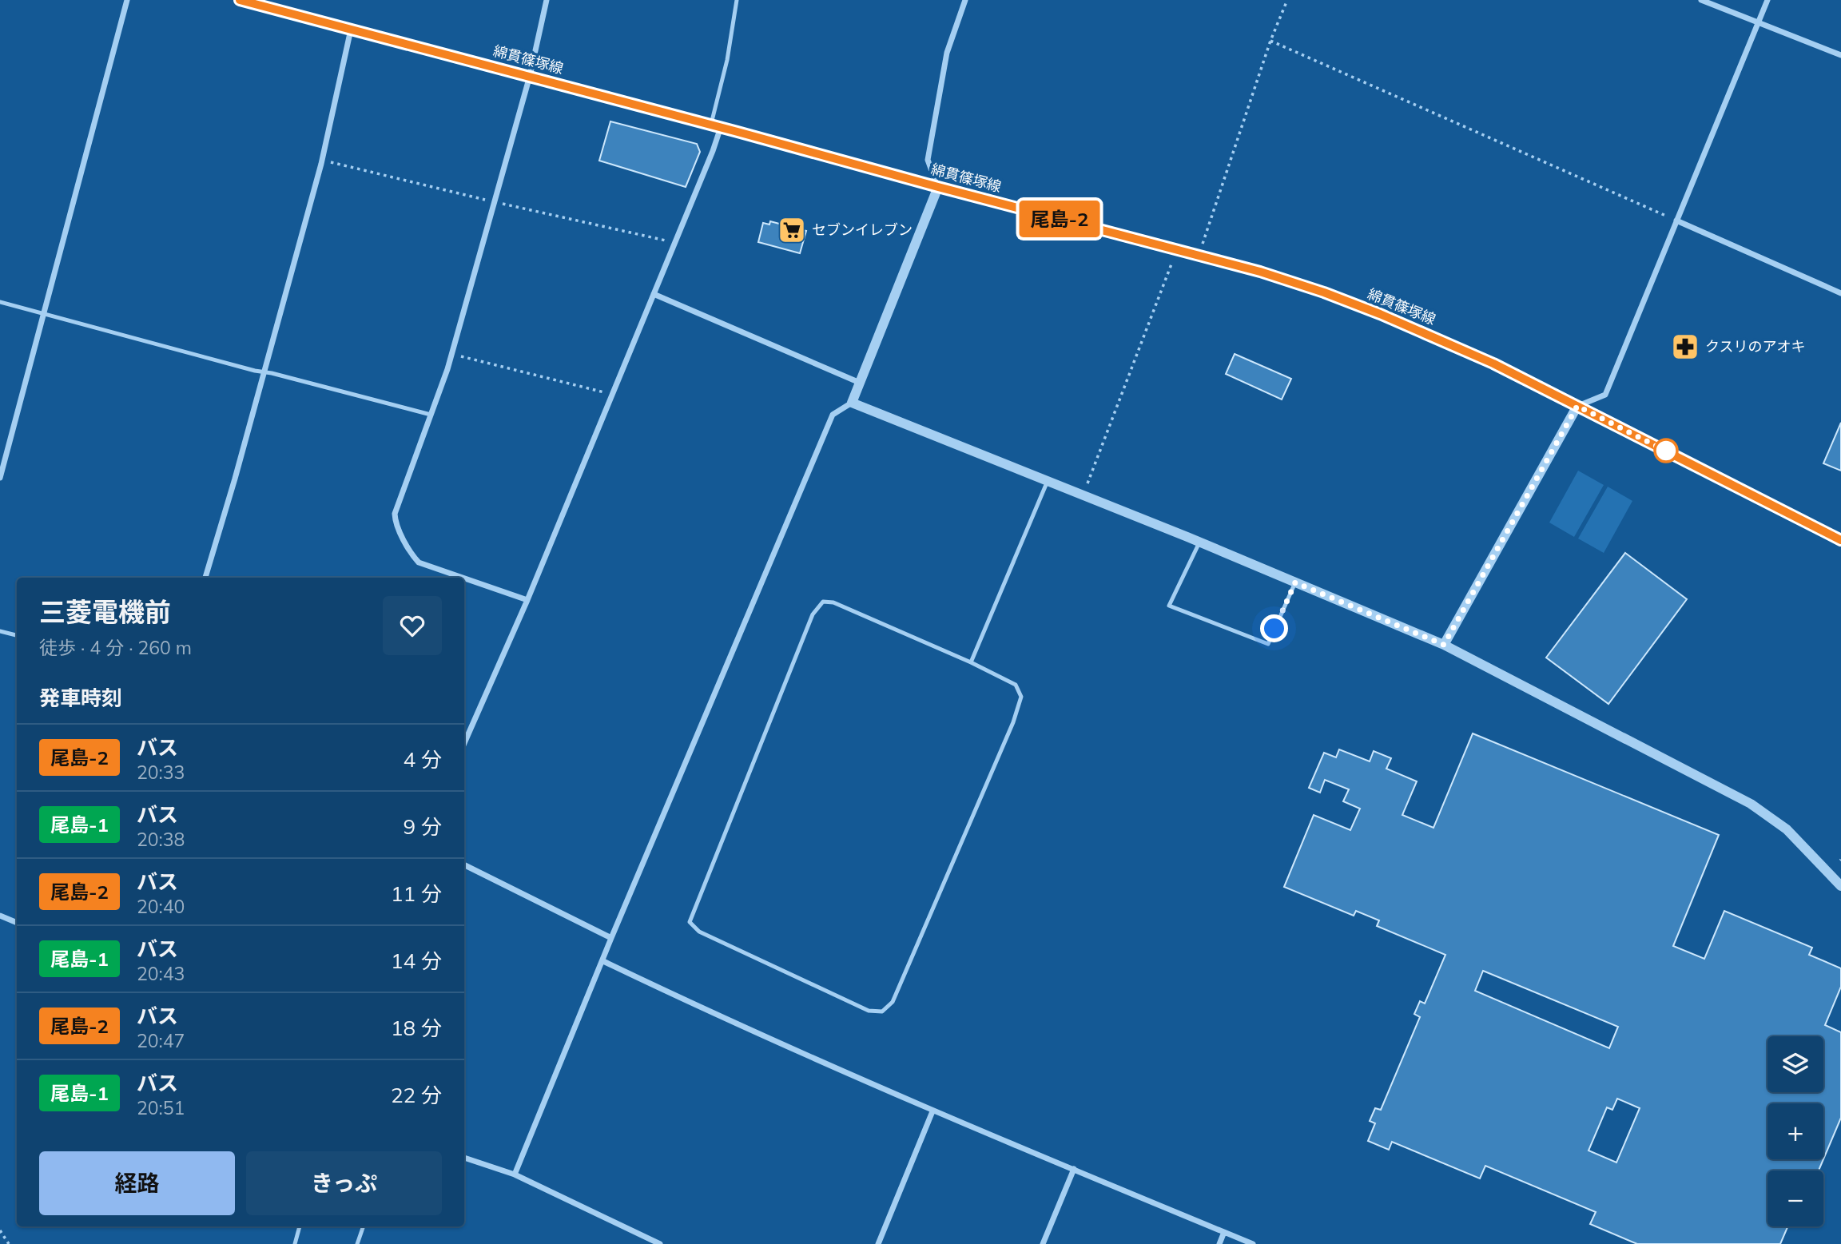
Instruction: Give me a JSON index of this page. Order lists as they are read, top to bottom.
{
  "streets": {
    "main road": ["綿貫篠塚線"]
  },
  "places": {
    "supermarket": ["セブンイレブン"],
    "pharmacy": ["クスリのアオキ"]
  },
  "lines": ["bus line 尾島-2"],
  "page": {
    "on_map": "尾島-2",
    "heading": [
      ["三菱電機前", "徒歩 · 4 分 · 260 m"],
      "発車時刻"
    ],
    "list": [
      {
        "mark": "尾島-2",
        "name": "バス",
        "note": "20:33",
        "value": "4 分"
      },
      {
        "mark": "尾島-1",
        "name": "バス",
        "note": "20:38",
        "value": "9 分"
      },
      {
        "mark": "尾島-2",
        "name": "バス",
        "note": "20:40",
        "value": "11 分"
      },
      {
        "mark": "尾島-1",
        "name": "バス",
        "note": "20:43",
        "value": "14 分"
      },
      {
        "mark": "尾島-2",
        "name": "バス",
        "note": "20:47",
        "value": "18 分"
      },
      {
        "mark": "尾島-1",
        "name": "バス",
        "note": "20:51",
        "value": "22 分"
      }
    ],
    "map_buttons": ["+", "−"],
    "buttons": ["経路", "きっぷ"]
  }
}
